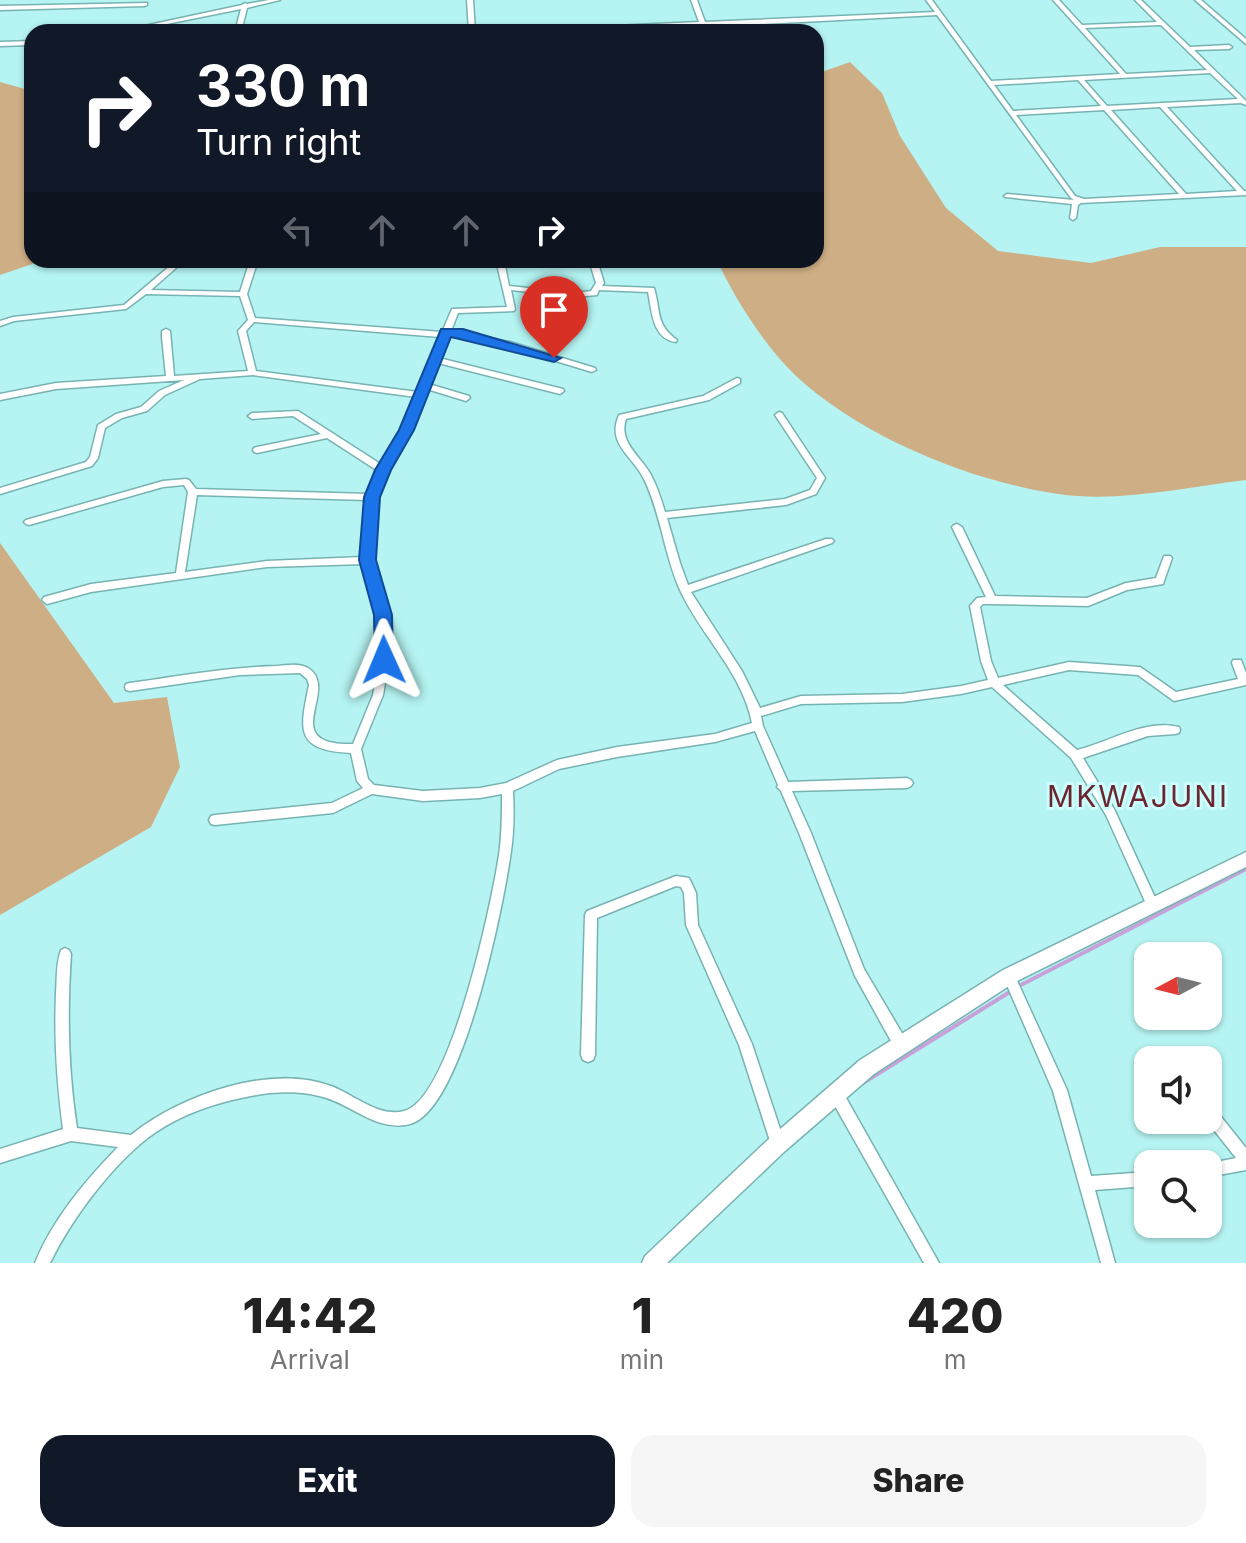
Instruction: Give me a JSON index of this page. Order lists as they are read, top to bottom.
{
  "districts": ["MKWAJUNI"],
  "north": "left",
  "page": {
    "turn": ["330 m", "Turn right"],
    "eta": [
      "14:42",
      "Arrival",
      "1",
      "min",
      "420",
      "m"
    ],
    "buttons": ["Exit", "Share"]
  }
}
